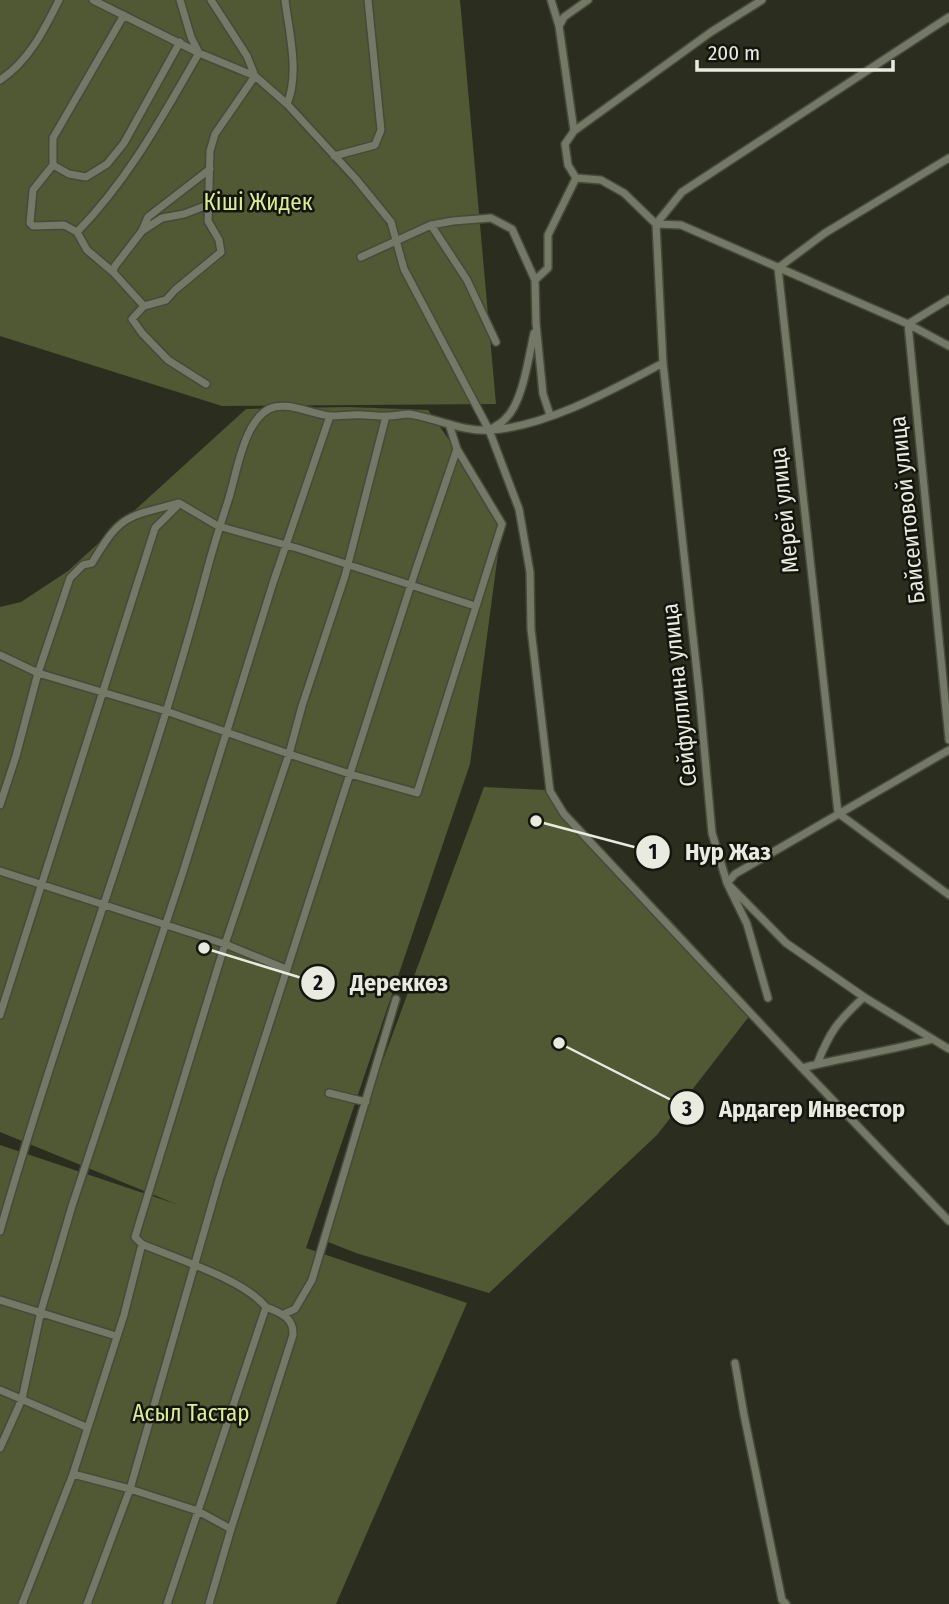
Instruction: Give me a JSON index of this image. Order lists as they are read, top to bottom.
{
  "streets": {
    "street": ["Мерей улица", "Байсеитовой улица", "Сейфуллина улица"]
  },
  "parks": ["Кіші Жидек", "Асыл Тастар"],
  "places": ["Нур Жаз", "Дереккөз", "Ардагер Инвестор"],
  "scale_bar": "200 m"
}
